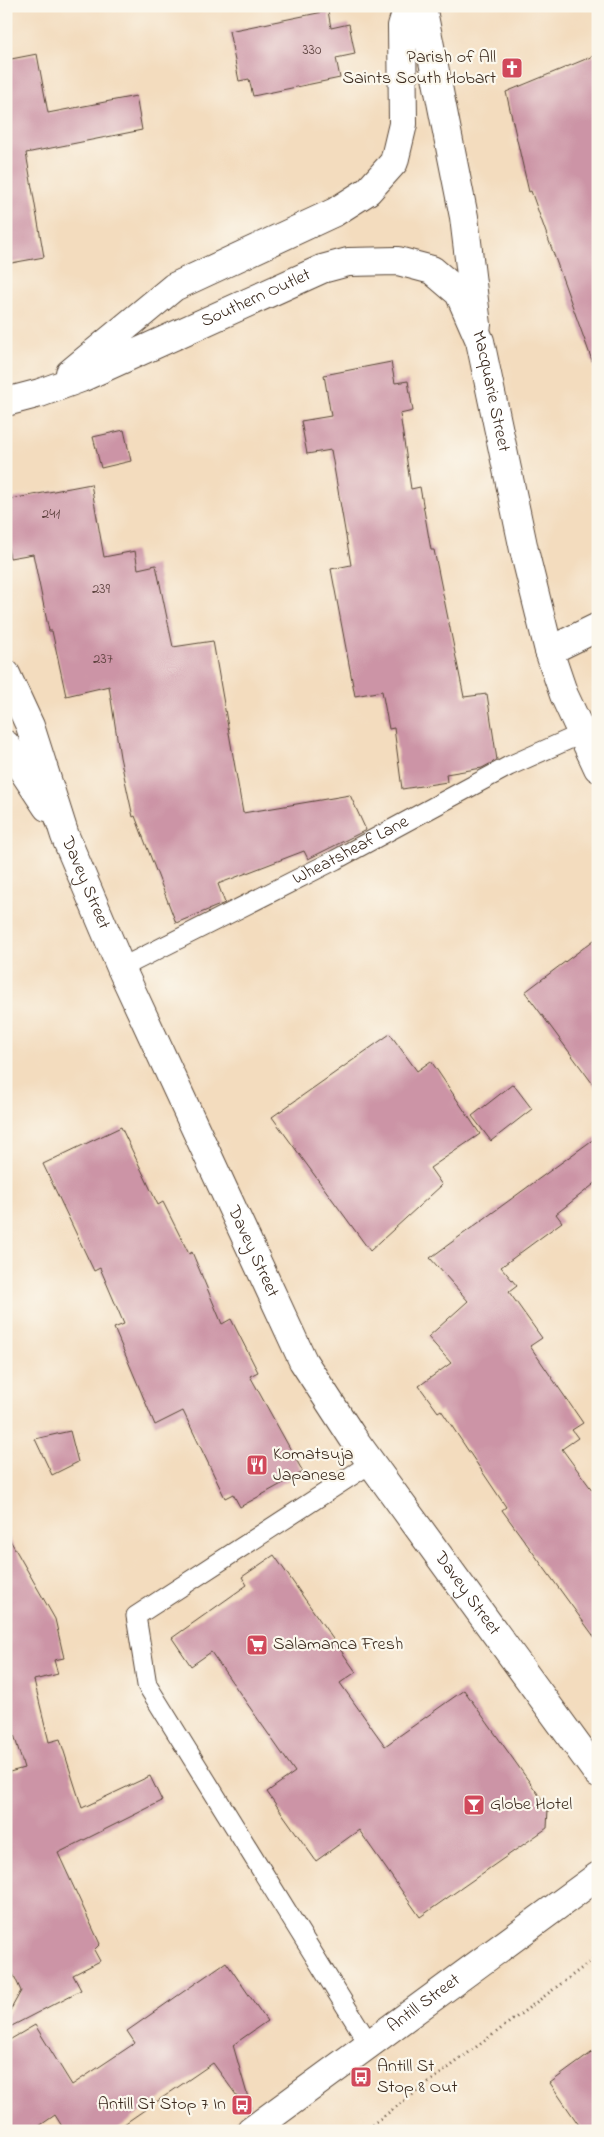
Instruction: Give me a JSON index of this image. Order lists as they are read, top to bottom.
{
  "streets": {
    "main road": [
      "Southern Outlet",
      "Macquarie Street",
      "Davey Street",
      "Antill Street"
    ],
    "lane": ["Wheatsheaf Lane"]
  },
  "crossings": [
    ["Southern Outlet", "Macquarie Street"],
    ["Macquarie Street", "Wheatsheaf Lane"],
    ["Wheatsheaf Lane", "Davey Street"]
  ],
  "places": {
    "church": ["Parish of All Saints South Hobart"],
    "restaurant": ["Komatsuja Japanese"],
    "supermarket": ["Salamanca Fresh"],
    "bar": ["Globe Hotel"],
    "bus stop": ["Antill St Stop 8 Out", "Antill St Stop 7 In"]
  },
  "house_numbers": [
    "330",
    "241",
    "239",
    "237"
  ]
}
